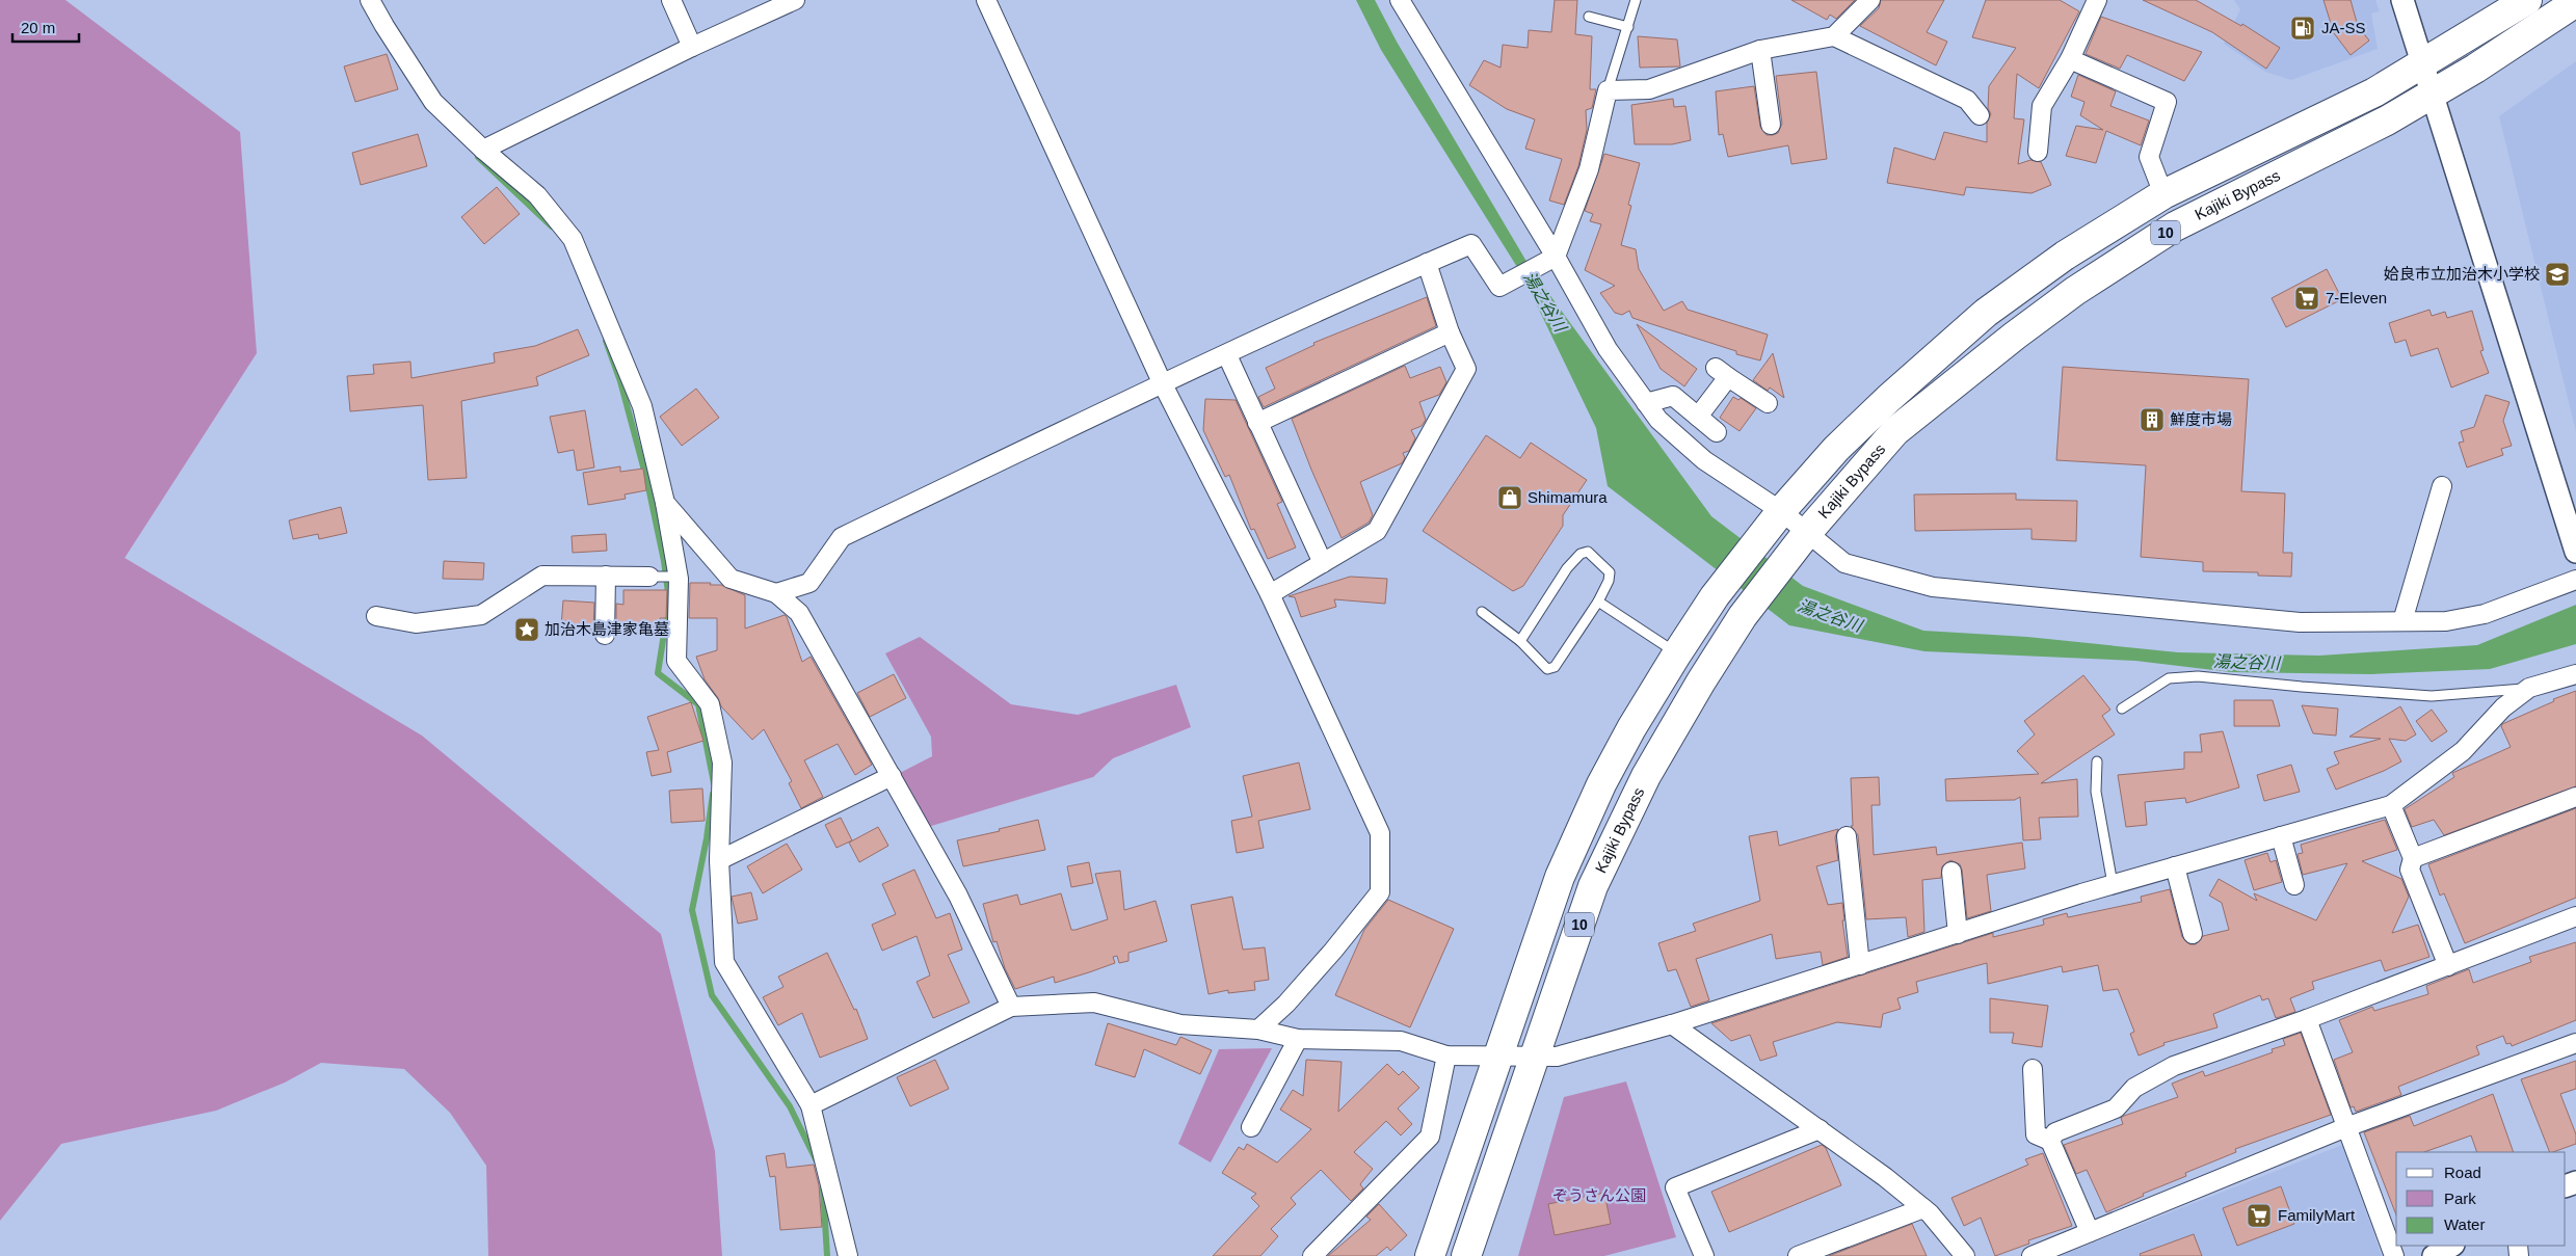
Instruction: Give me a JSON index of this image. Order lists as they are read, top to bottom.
{
  "streets": {
    "highway": ["Kajiki Bypass", "10"]
  },
  "water": ["湯之谷川"],
  "parks": ["ぞうさん公園"],
  "places": {
    "fuel station": ["JA-SS"],
    "school or university": ["姶良市立加治木小学校"],
    "supermarket": ["7-Eleven", "FamilyMart"],
    "building": ["鮮度市場"],
    "shop": ["Shimamura"],
    "place": ["加治木島津家亀墓"]
  },
  "legend": ["Road", "Park", "Water"],
  "scale_bar": "20 m"
}
